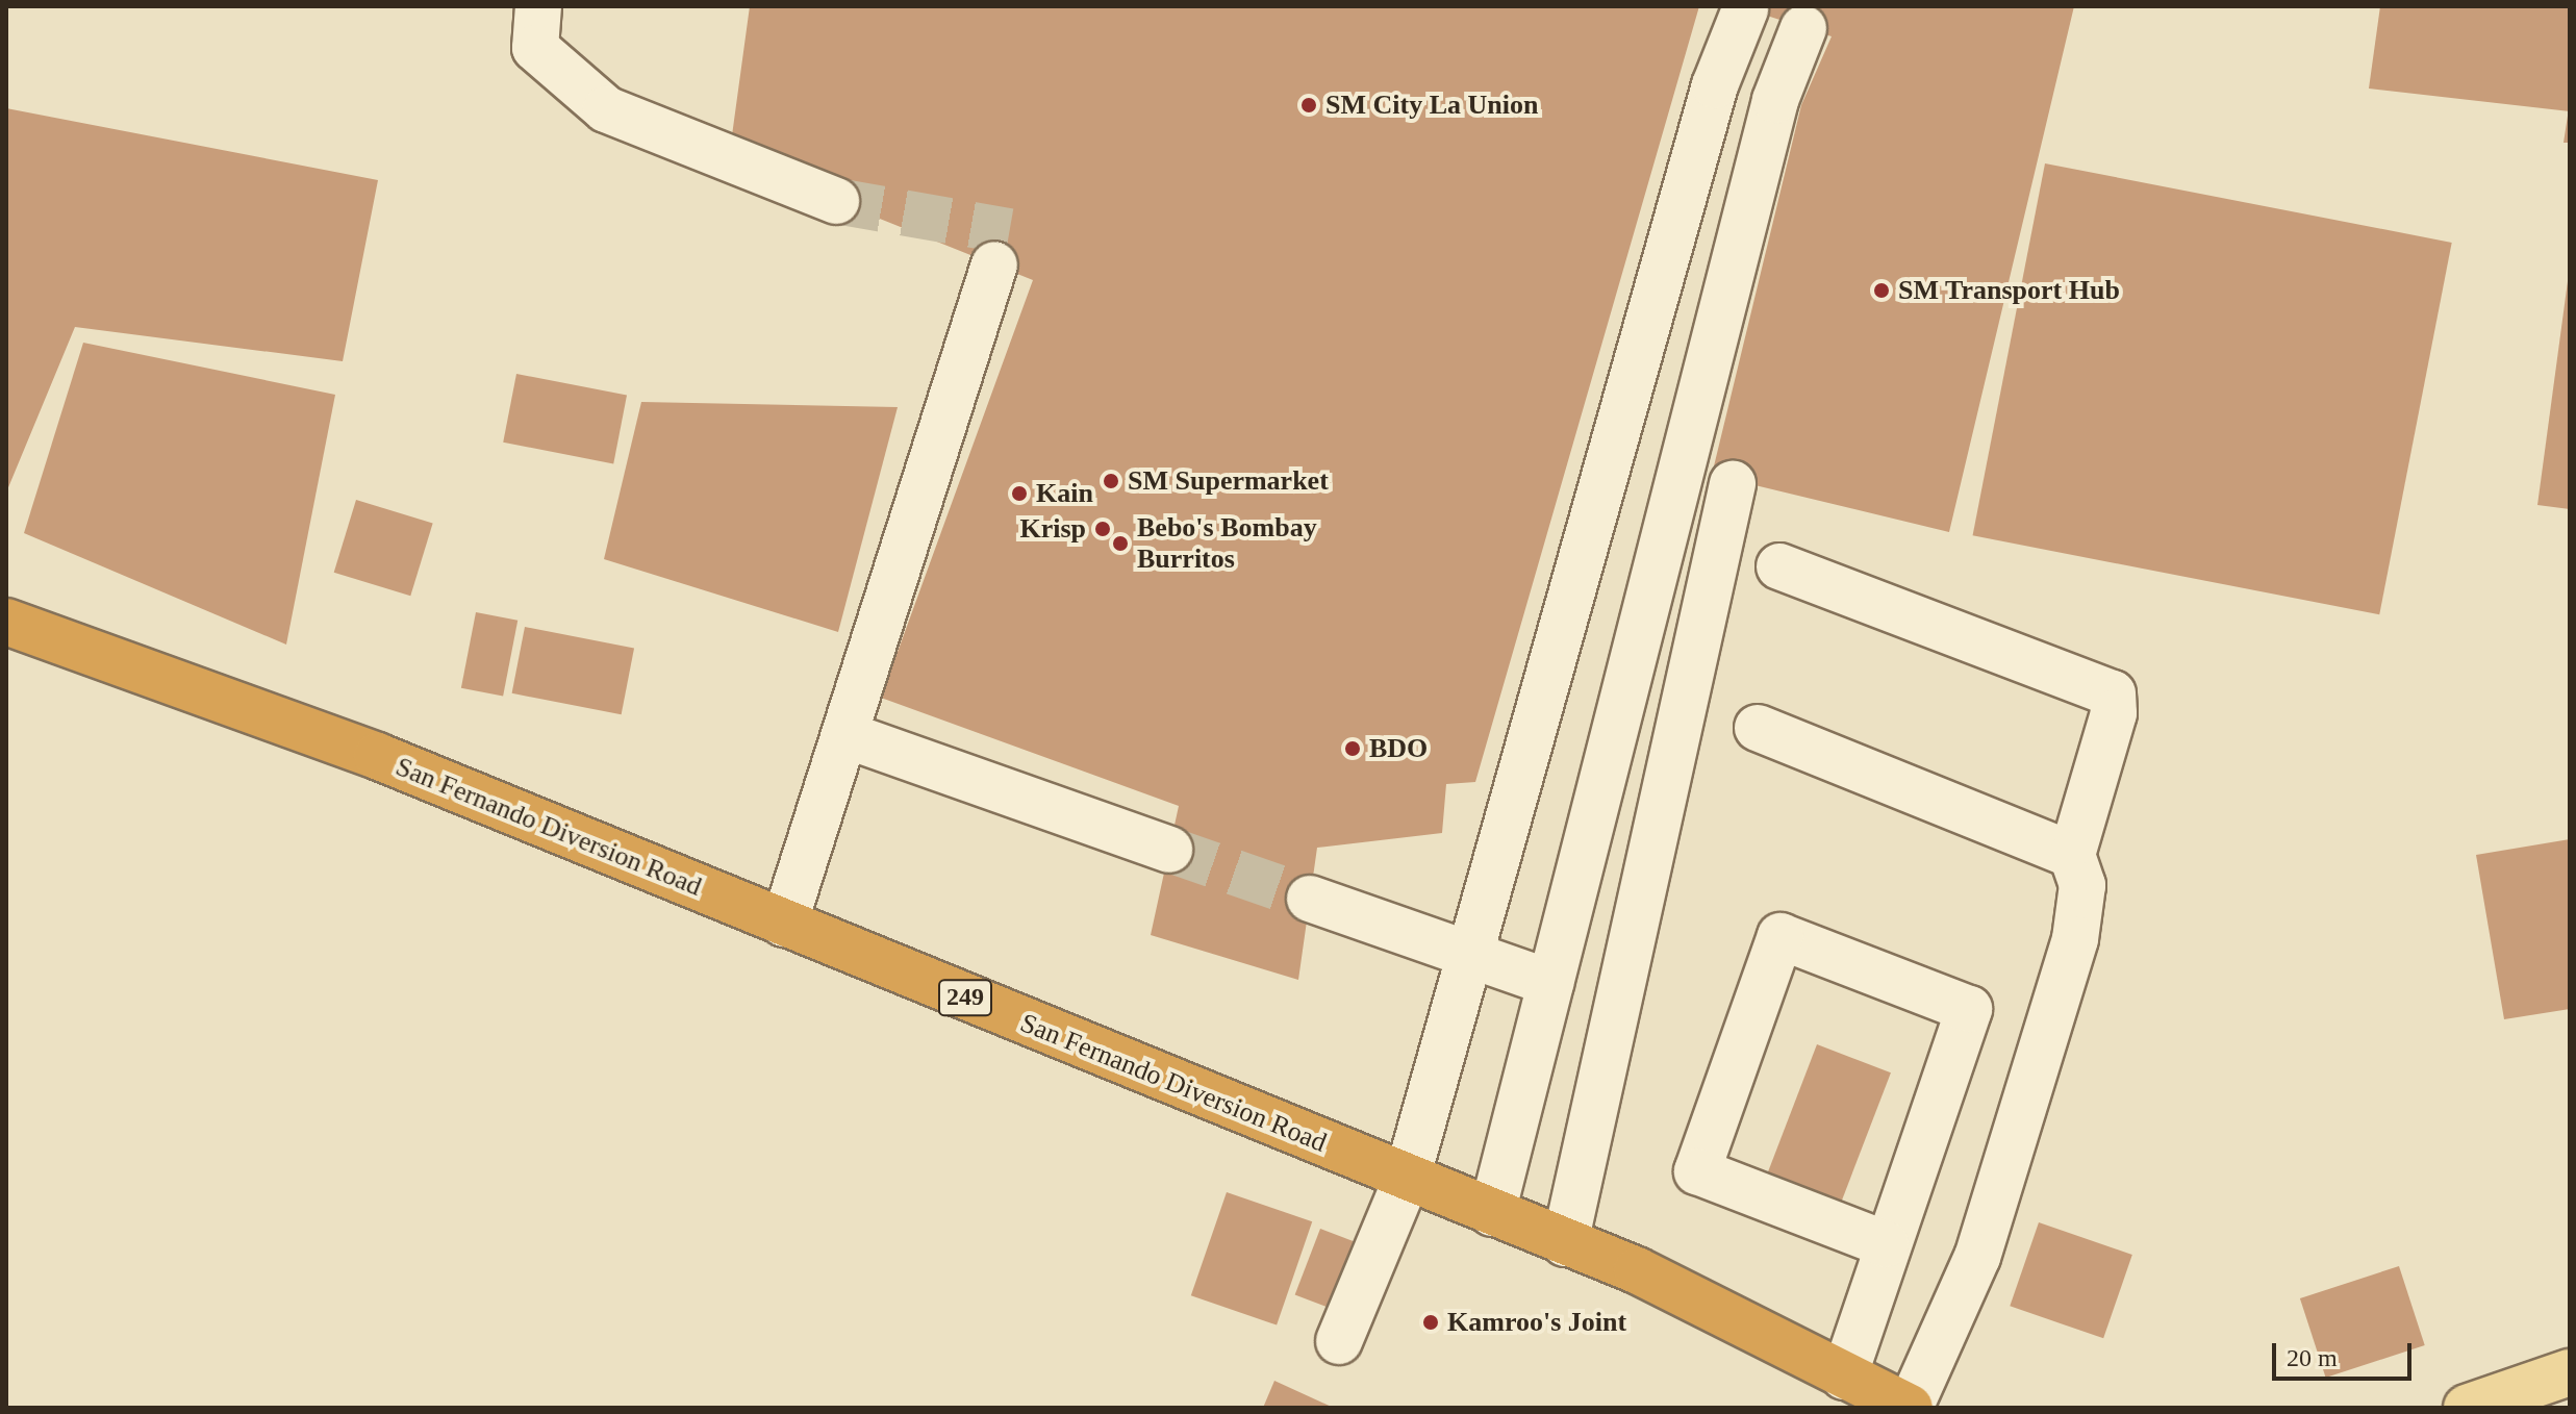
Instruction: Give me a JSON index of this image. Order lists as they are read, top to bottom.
{
  "streets": {
    "highway": ["San Fernando Diversion Road", "249"]
  },
  "places": [
    "SM City La Union",
    "SM Transport Hub",
    "SM Supermarket",
    "Kain",
    "Krisp",
    "Bebo's Bombay Burritos",
    "BDO",
    "Kamroo's Joint"
  ],
  "scale_bar": "20 m"
}
